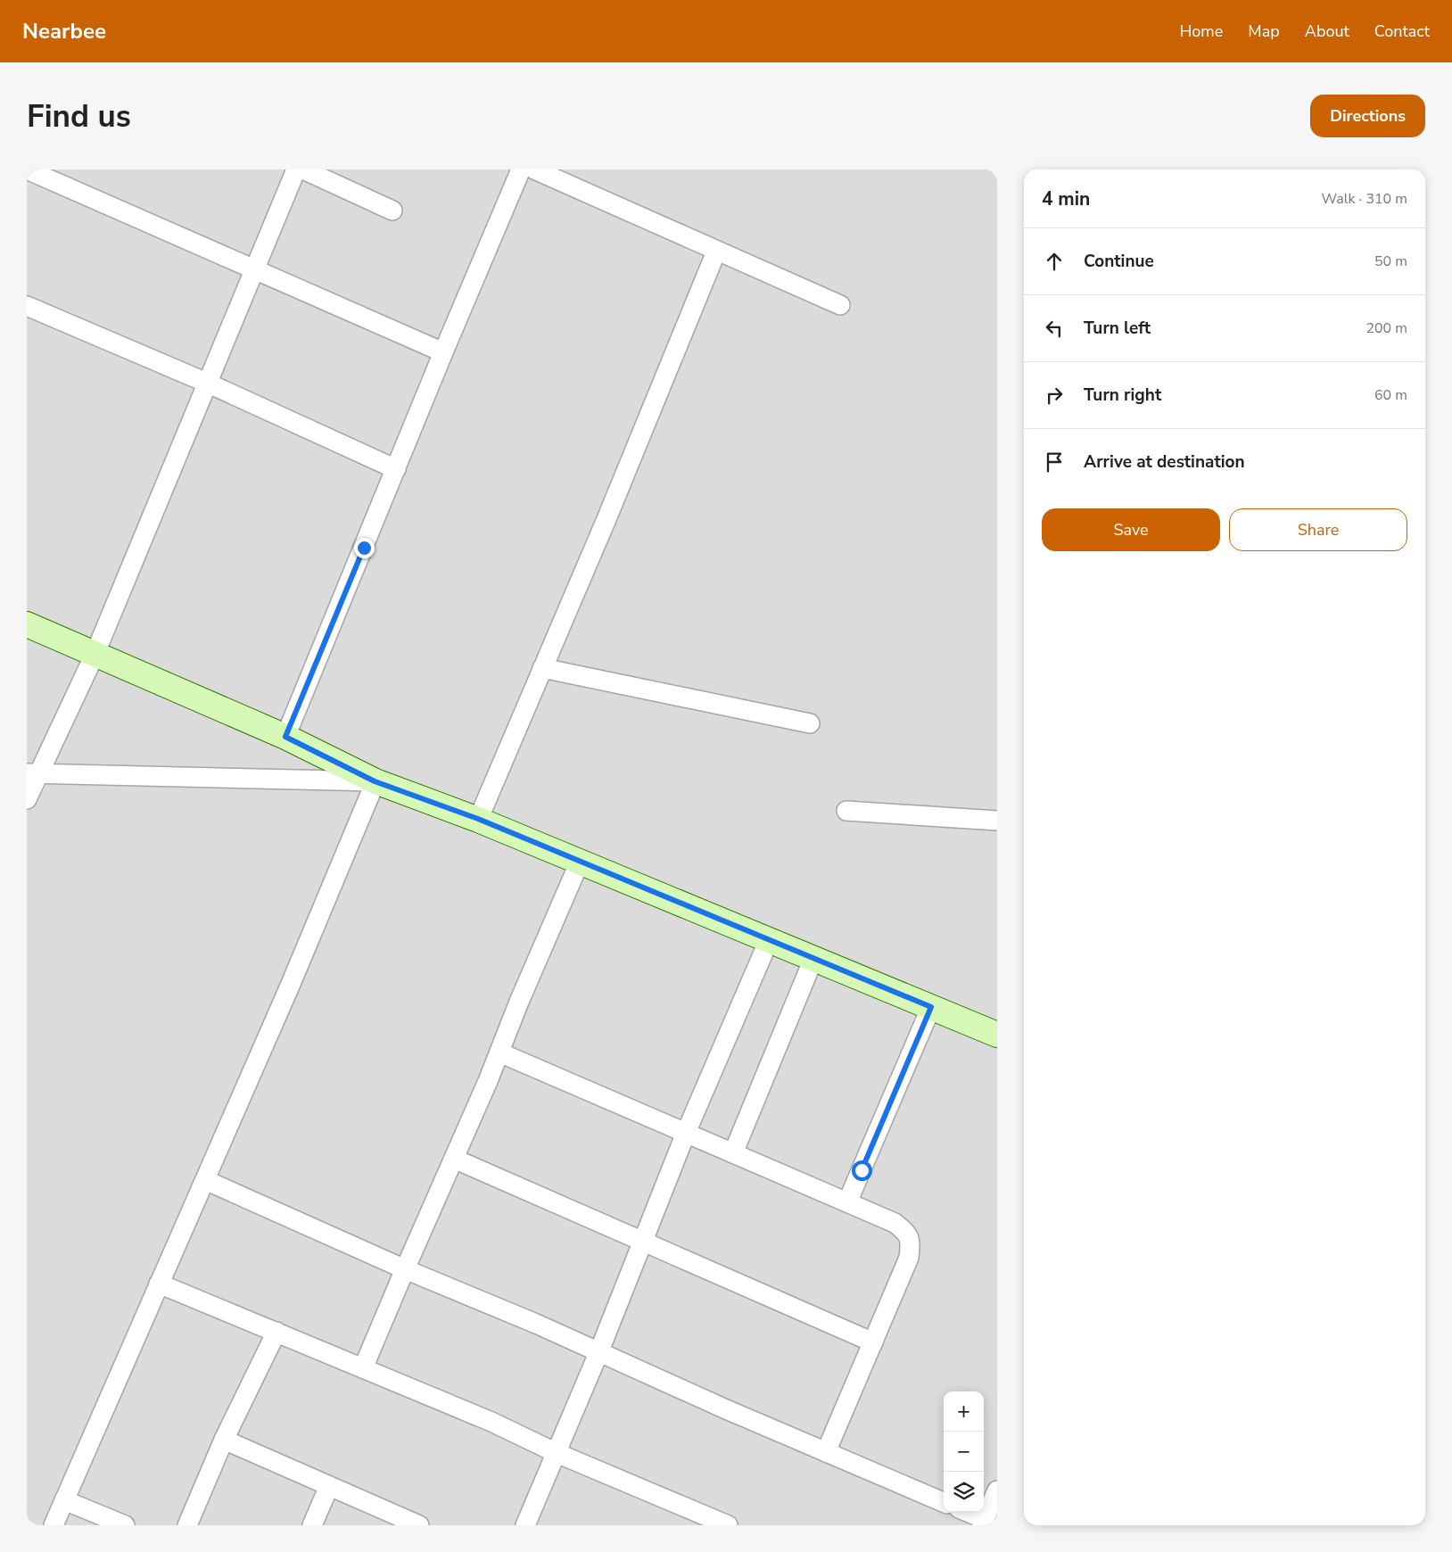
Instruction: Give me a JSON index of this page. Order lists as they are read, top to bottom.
{
  "page": {
    "header": "Nearbee",
    "nav": [
      "Home",
      "Map",
      "About",
      "Contact"
    ],
    "buttons": [
      "Directions",
      ["Save", "Share"]
    ],
    "title": "Find us",
    "heading": ["4 min", "Walk · 310 m"],
    "list": [
      ["Continue", "50 m"],
      ["Turn left", "200 m"],
      ["Turn right", "60 m"],
      "Arrive at destination"
    ],
    "map_buttons": ["+", "−"]
  }
}
